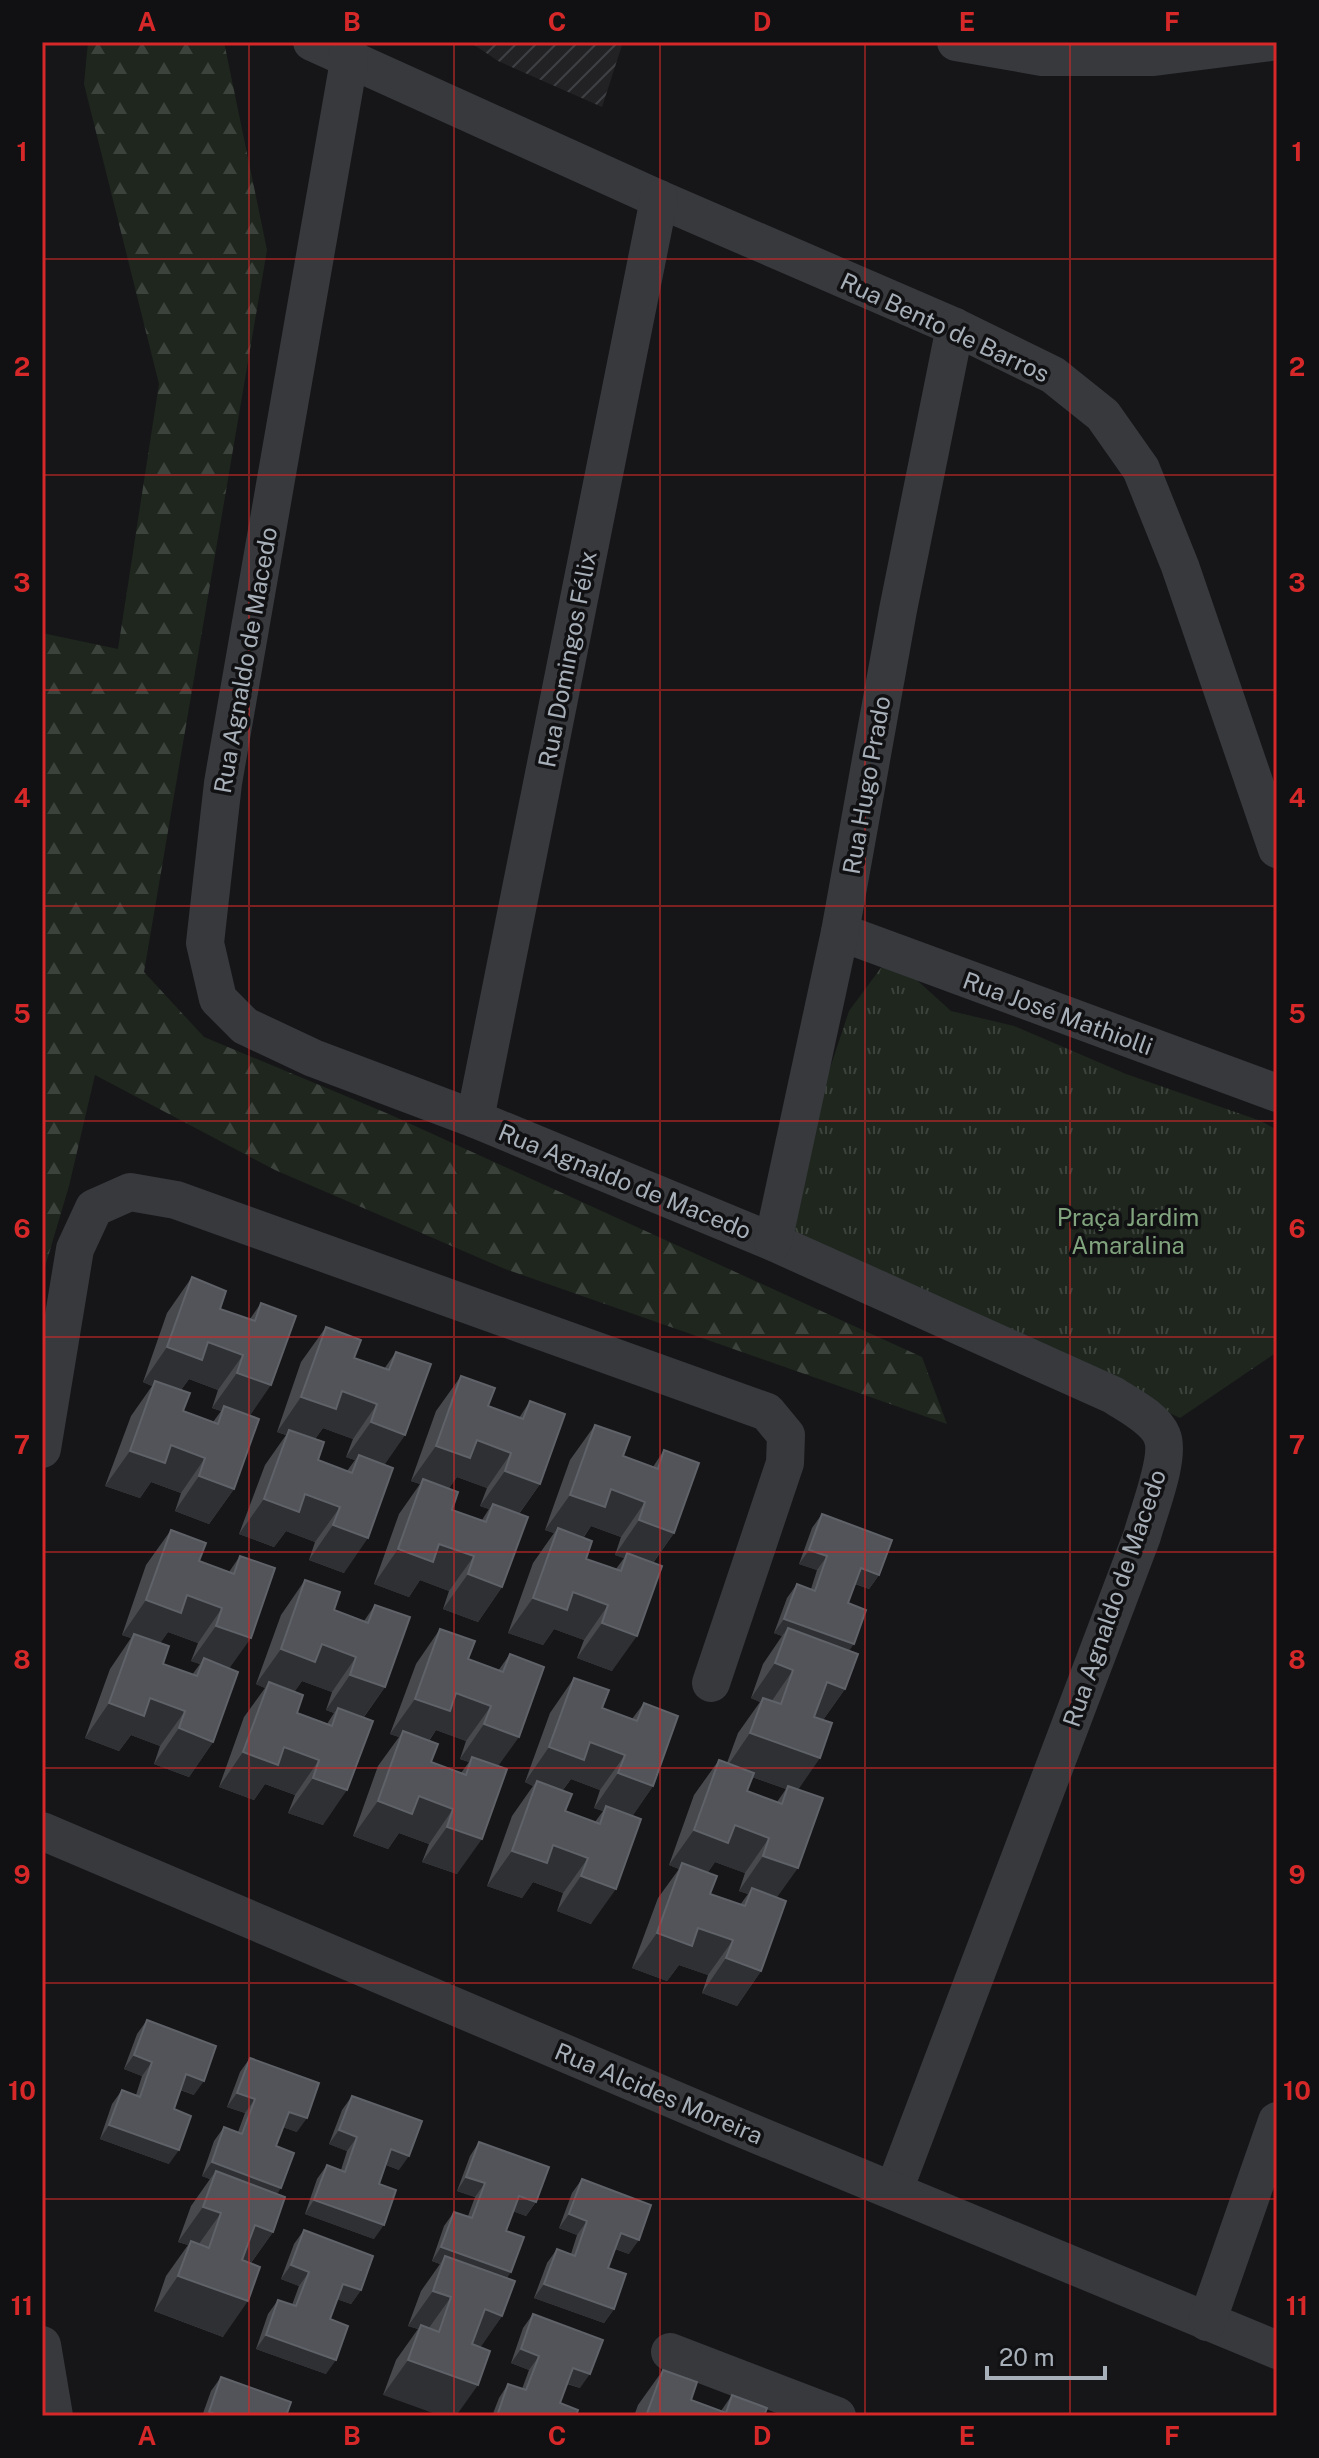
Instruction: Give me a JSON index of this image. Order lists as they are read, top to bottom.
{
  "streets": {
    "street": [
      "Rua Bento de Barros",
      "Rua Domingos Félix",
      "Rua Agnaldo de Macedo",
      "Rua Hugo Prado",
      "Rua José Mathiolli",
      "Rua Alcides Moreira"
    ]
  },
  "crossings": [
    ["Rua Bento de Barros", "Rua Domingos Félix"],
    ["Rua Bento de Barros", "Rua Agnaldo de Macedo"],
    ["Rua Bento de Barros", "Rua Hugo Prado"],
    ["Rua Domingos Félix", "Rua Agnaldo de Macedo"],
    ["Rua Agnaldo de Macedo", "Rua Hugo Prado"],
    ["Rua Agnaldo de Macedo", "Rua Alcides Moreira"],
    ["Rua Hugo Prado", "Rua José Mathiolli"]
  ],
  "parks": ["Praça Jardim Amaralina"],
  "scale_bar": "20 m",
  "grid": {
    "columns": [
      "A",
      "B",
      "C",
      "D",
      "E",
      "F"
    ],
    "rows": [
      "1",
      "2",
      "3",
      "4",
      "5",
      "6",
      "7",
      "8",
      "9",
      "10",
      "11"
    ]
  }
}
